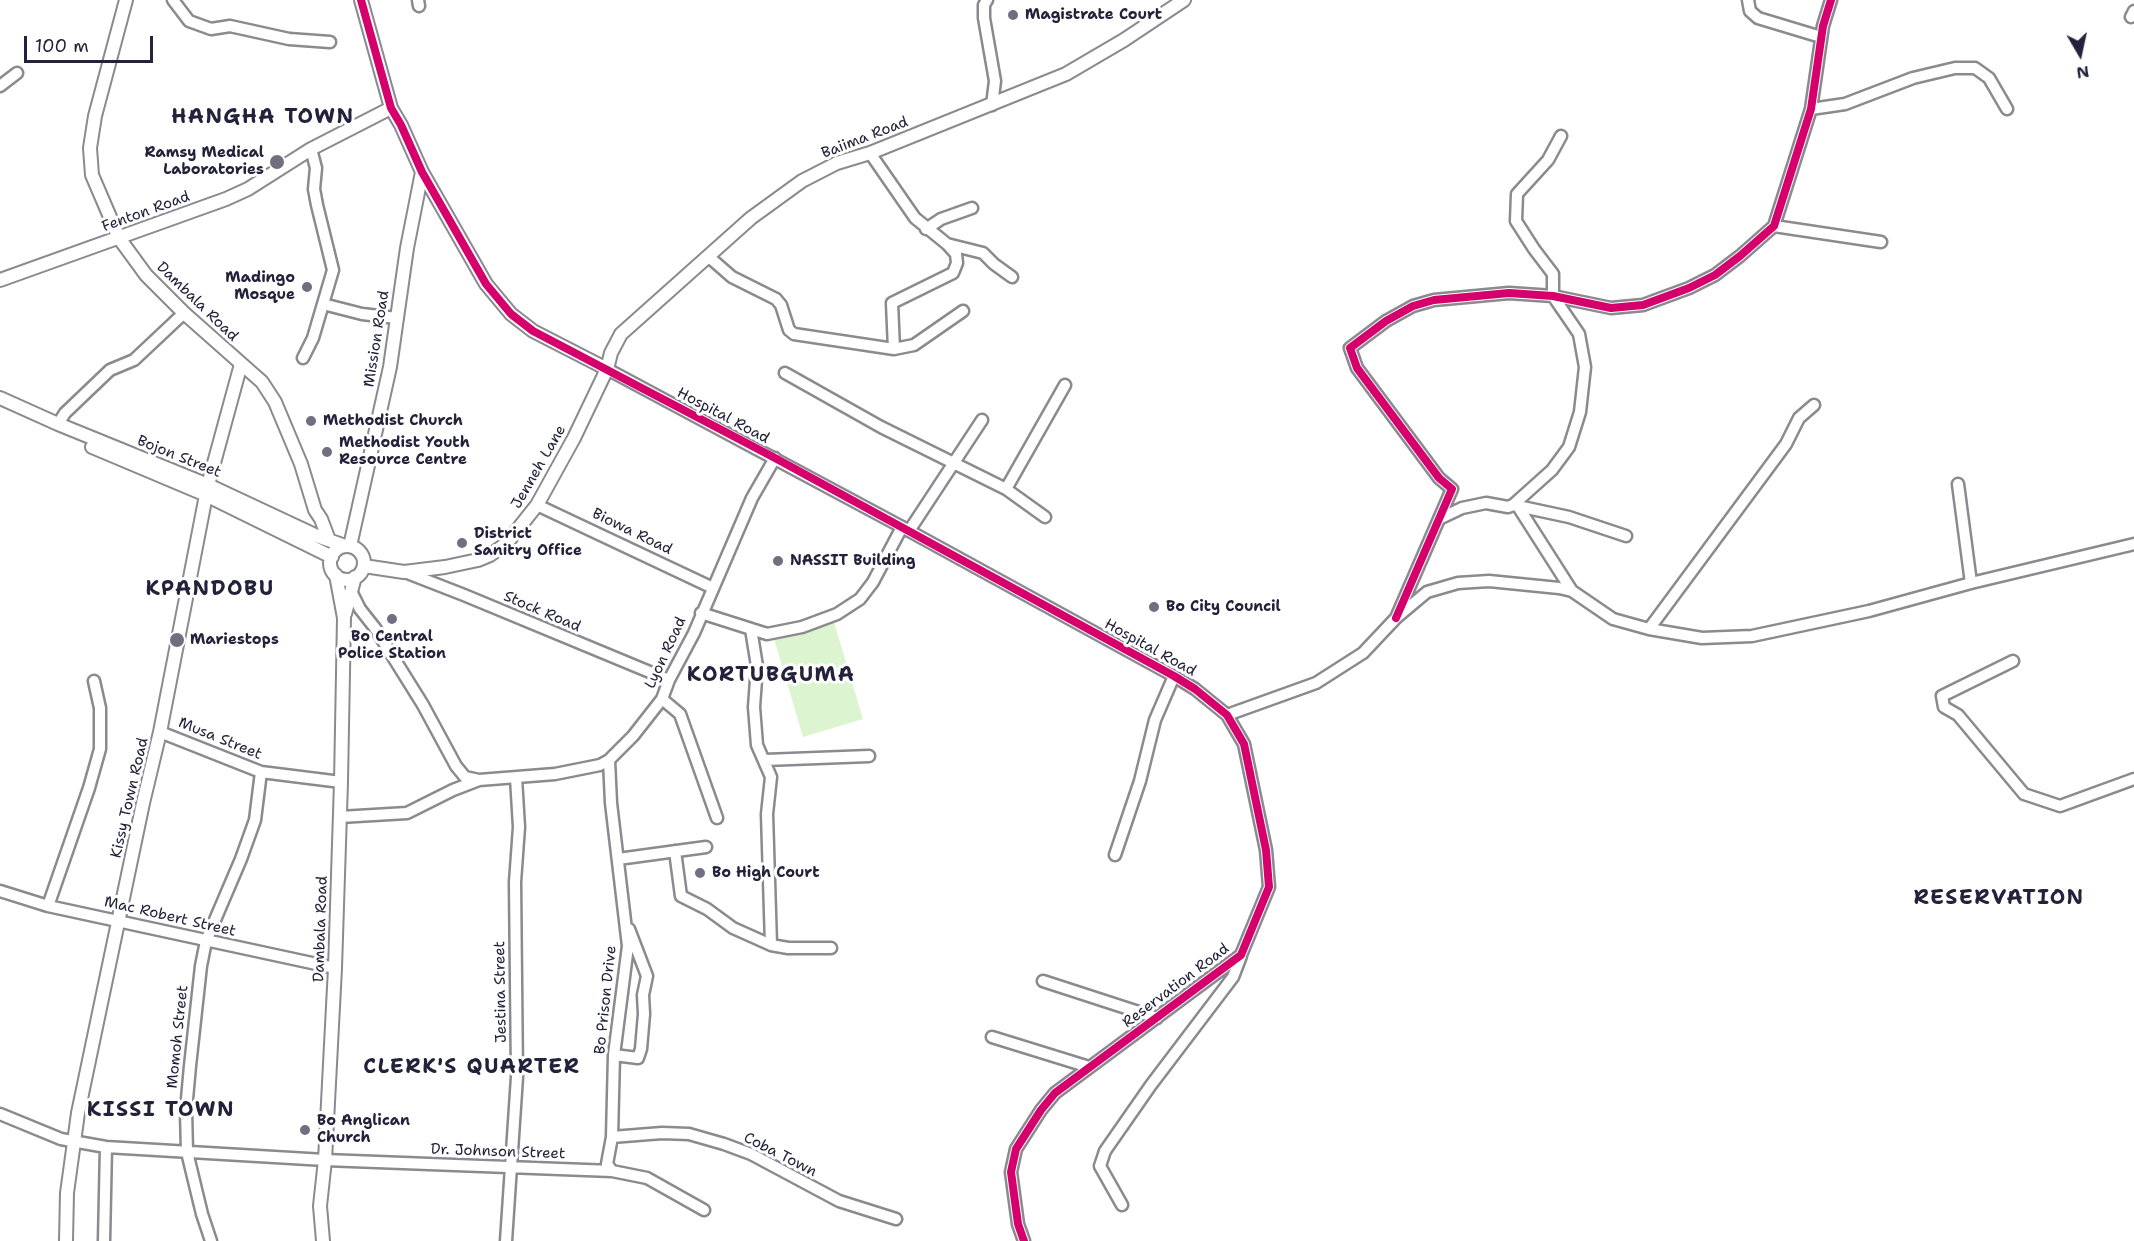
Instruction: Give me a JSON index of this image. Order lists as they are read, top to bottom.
{
  "streets": {
    "street": [
      "Baiima Road",
      "Fenton Road",
      "Dambala Road",
      "Mission Road",
      "Hospital Road",
      "Bojon Street",
      "Jenneh Lane",
      "Biowa Road",
      "Stock Road",
      "Lyon Road",
      "Musa Street",
      "Kissy Town Road",
      "Mac Robert Street",
      "Reservation Road",
      "Jestina Street",
      "Bo Prison Drive",
      "Momoh Street",
      "Dr. Johnson Street",
      "Coba Town"
    ]
  },
  "crossings": [
    ["Baiima Road", "Hospital Road"],
    ["Baiima Road", "Jenneh Lane"],
    ["Fenton Road", "Dambala Road"],
    ["Fenton Road", "Hospital Road"],
    ["Dambala Road", "Mission Road"],
    ["Dambala Road", "Bojon Street"],
    ["Dambala Road", "Lyon Road"],
    ["Dambala Road", "Musa Street"],
    ["Dambala Road", "Kissy Town Road"],
    ["Dambala Road", "Mac Robert Street"],
    ["Dambala Road", "Dr. Johnson Street"],
    ["Mission Road", "Hospital Road"],
    ["Mission Road", "Bojon Street"],
    ["Hospital Road", "Jenneh Lane"],
    ["Hospital Road", "Lyon Road"],
    ["Hospital Road", "Reservation Road"],
    ["Bojon Street", "Kissy Town Road"],
    ["Jenneh Lane", "Biowa Road"],
    ["Jenneh Lane", "Stock Road"],
    ["Biowa Road", "Lyon Road"],
    ["Stock Road", "Lyon Road"],
    ["Lyon Road", "Jestina Street"],
    ["Lyon Road", "Bo Prison Drive"],
    ["Musa Street", "Kissy Town Road"],
    ["Musa Street", "Momoh Street"],
    ["Kissy Town Road", "Mac Robert Street"],
    ["Kissy Town Road", "Dr. Johnson Street"],
    ["Mac Robert Street", "Momoh Street"],
    ["Jestina Street", "Dr. Johnson Street"],
    ["Bo Prison Drive", "Dr. Johnson Street"],
    ["Bo Prison Drive", "Coba Town"],
    ["Momoh Street", "Dr. Johnson Street"]
  ],
  "districts": [
    "HANGHA TOWN",
    "KPANDOBU",
    "KORTUBGUMA",
    "RESERVATION",
    "CLERK'S QUARTER",
    "KISSI TOWN"
  ],
  "places": [
    "Magistrate Court",
    "Ramsy Medical Laboratories",
    "Madingo Mosque",
    "Methodist Church",
    "Methodist Youth Resource Centre",
    "District Sanitry Office",
    "NASSIT Building",
    "Bo City Council",
    "Bo Central Police Station",
    "Mariestops",
    "Bo High Court",
    "Bo Anglican Church"
  ],
  "scale_bar": "100 m",
  "north": "bottom"
}
